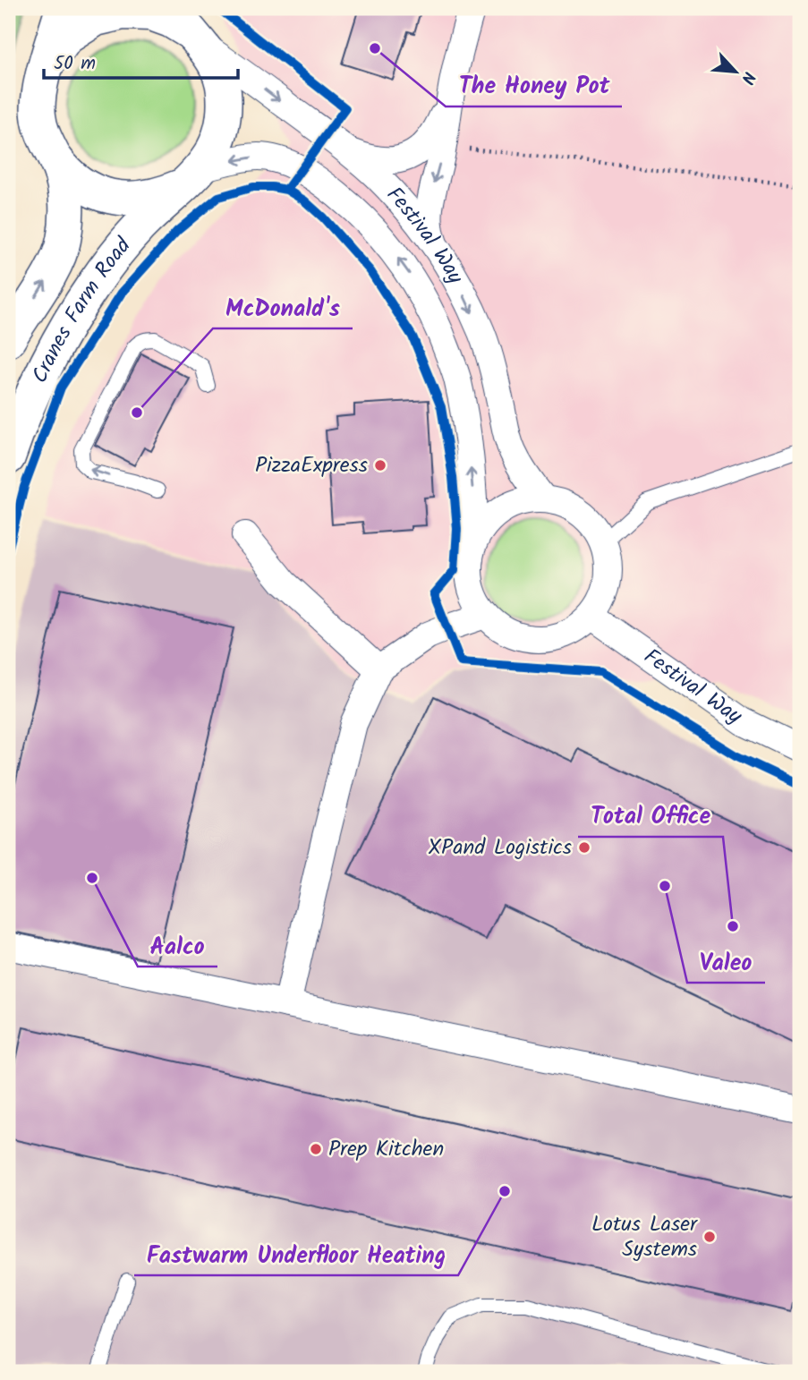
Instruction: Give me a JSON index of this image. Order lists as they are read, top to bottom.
{
  "streets": {
    "main road": ["Cranes Farm Road"],
    "street": ["Festival Way"]
  },
  "crossings": [
    ["Festival Way", "Cranes Farm Road"]
  ],
  "places": [
    "The Honey Pot",
    "McDonald's",
    "PizzaExpress",
    "XPand Logistics",
    "Aalco",
    "Valeo",
    "Total Office",
    "Prep Kitchen",
    "Fastwarm Underfloor Heating",
    "Lotus Laser Systems"
  ],
  "scale_bar": "50 m",
  "north": "bottom right"
}
